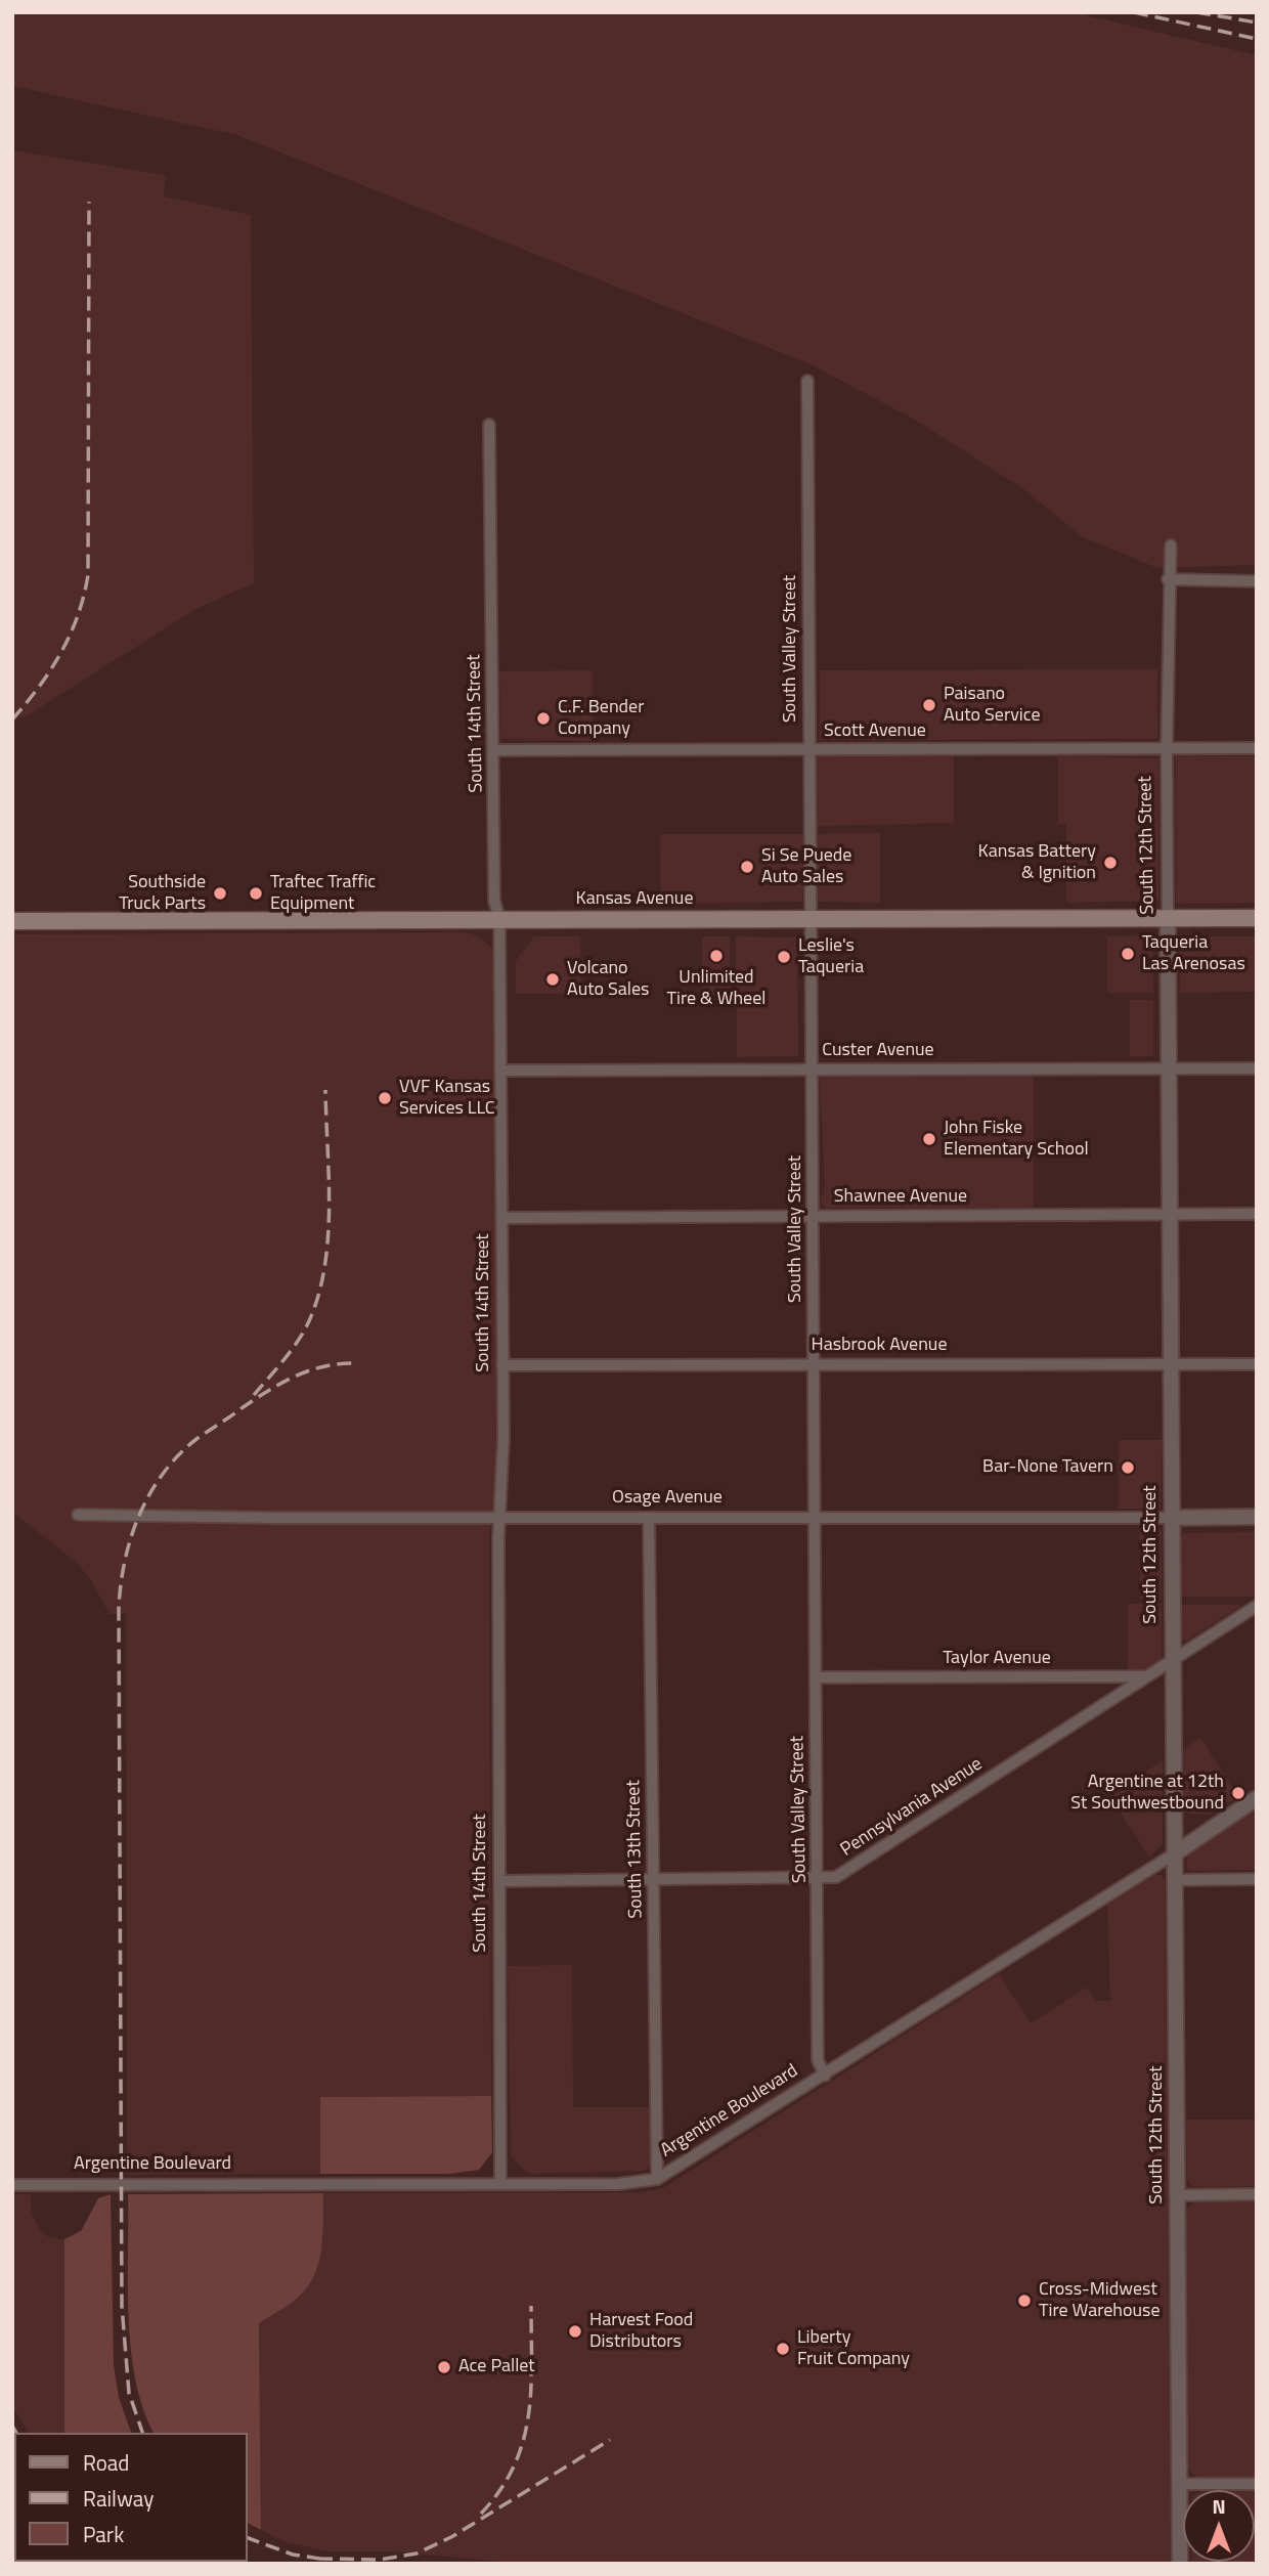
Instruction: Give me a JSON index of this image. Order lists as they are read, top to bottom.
{
  "streets": {
    "main road": ["Kansas Avenue"],
    "street": [
      "South Valley Street",
      "South 14th Street",
      "Scott Avenue",
      "South 12th Street",
      "Custer Avenue",
      "Shawnee Avenue",
      "Hasbrook Avenue",
      "Osage Avenue",
      "Taylor Avenue",
      "Pennsylvania Avenue",
      "South 13th Street",
      "Argentine Boulevard"
    ]
  },
  "crossings": [
    ["South Valley Street", "Scott Avenue"],
    ["South Valley Street", "Kansas Avenue"],
    ["South Valley Street", "Custer Avenue"],
    ["South Valley Street", "Shawnee Avenue"],
    ["South Valley Street", "Hasbrook Avenue"],
    ["South Valley Street", "Osage Avenue"],
    ["South Valley Street", "Taylor Avenue"],
    ["South Valley Street", "Pennsylvania Avenue"],
    ["South Valley Street", "Argentine Boulevard"],
    ["South 14th Street", "Scott Avenue"],
    ["South 14th Street", "Kansas Avenue"],
    ["South 14th Street", "Custer Avenue"],
    ["South 14th Street", "Shawnee Avenue"],
    ["South 14th Street", "Hasbrook Avenue"],
    ["South 14th Street", "Osage Avenue"],
    ["South 14th Street", "Pennsylvania Avenue"],
    ["South 14th Street", "Argentine Boulevard"],
    ["Scott Avenue", "South 12th Street"],
    ["South 12th Street", "Kansas Avenue"],
    ["South 12th Street", "Custer Avenue"],
    ["South 12th Street", "Shawnee Avenue"],
    ["South 12th Street", "Hasbrook Avenue"],
    ["South 12th Street", "Osage Avenue"],
    ["South 12th Street", "Argentine Boulevard"],
    ["Osage Avenue", "South 13th Street"],
    ["Taylor Avenue", "Pennsylvania Avenue"],
    ["Pennsylvania Avenue", "South 13th Street"],
    ["South 13th Street", "Argentine Boulevard"]
  ],
  "places": [
    "Paisano Auto Service",
    "C.F. Bender Company",
    "Kansas Battery & Ignition",
    "Si Se Puede Auto Sales",
    "Southside Truck Parts",
    "Traftec Traffic Equipment",
    "Taqueria Las Arenosas",
    "Unlimited Tire & Wheel",
    "Leslie's Taqueria",
    "Volcano Auto Sales",
    "VVF Kansas Services LLC",
    "John Fiske Elementary School",
    "Bar-None Tavern",
    "Argentine at 12th St Southwestbound",
    "Cross-Midwest Tire Warehouse",
    "Harvest Food Distributors",
    "Liberty Fruit Company",
    "Ace Pallet"
  ],
  "legend": ["Road", "Railway", "Park"],
  "north": "top"
}
